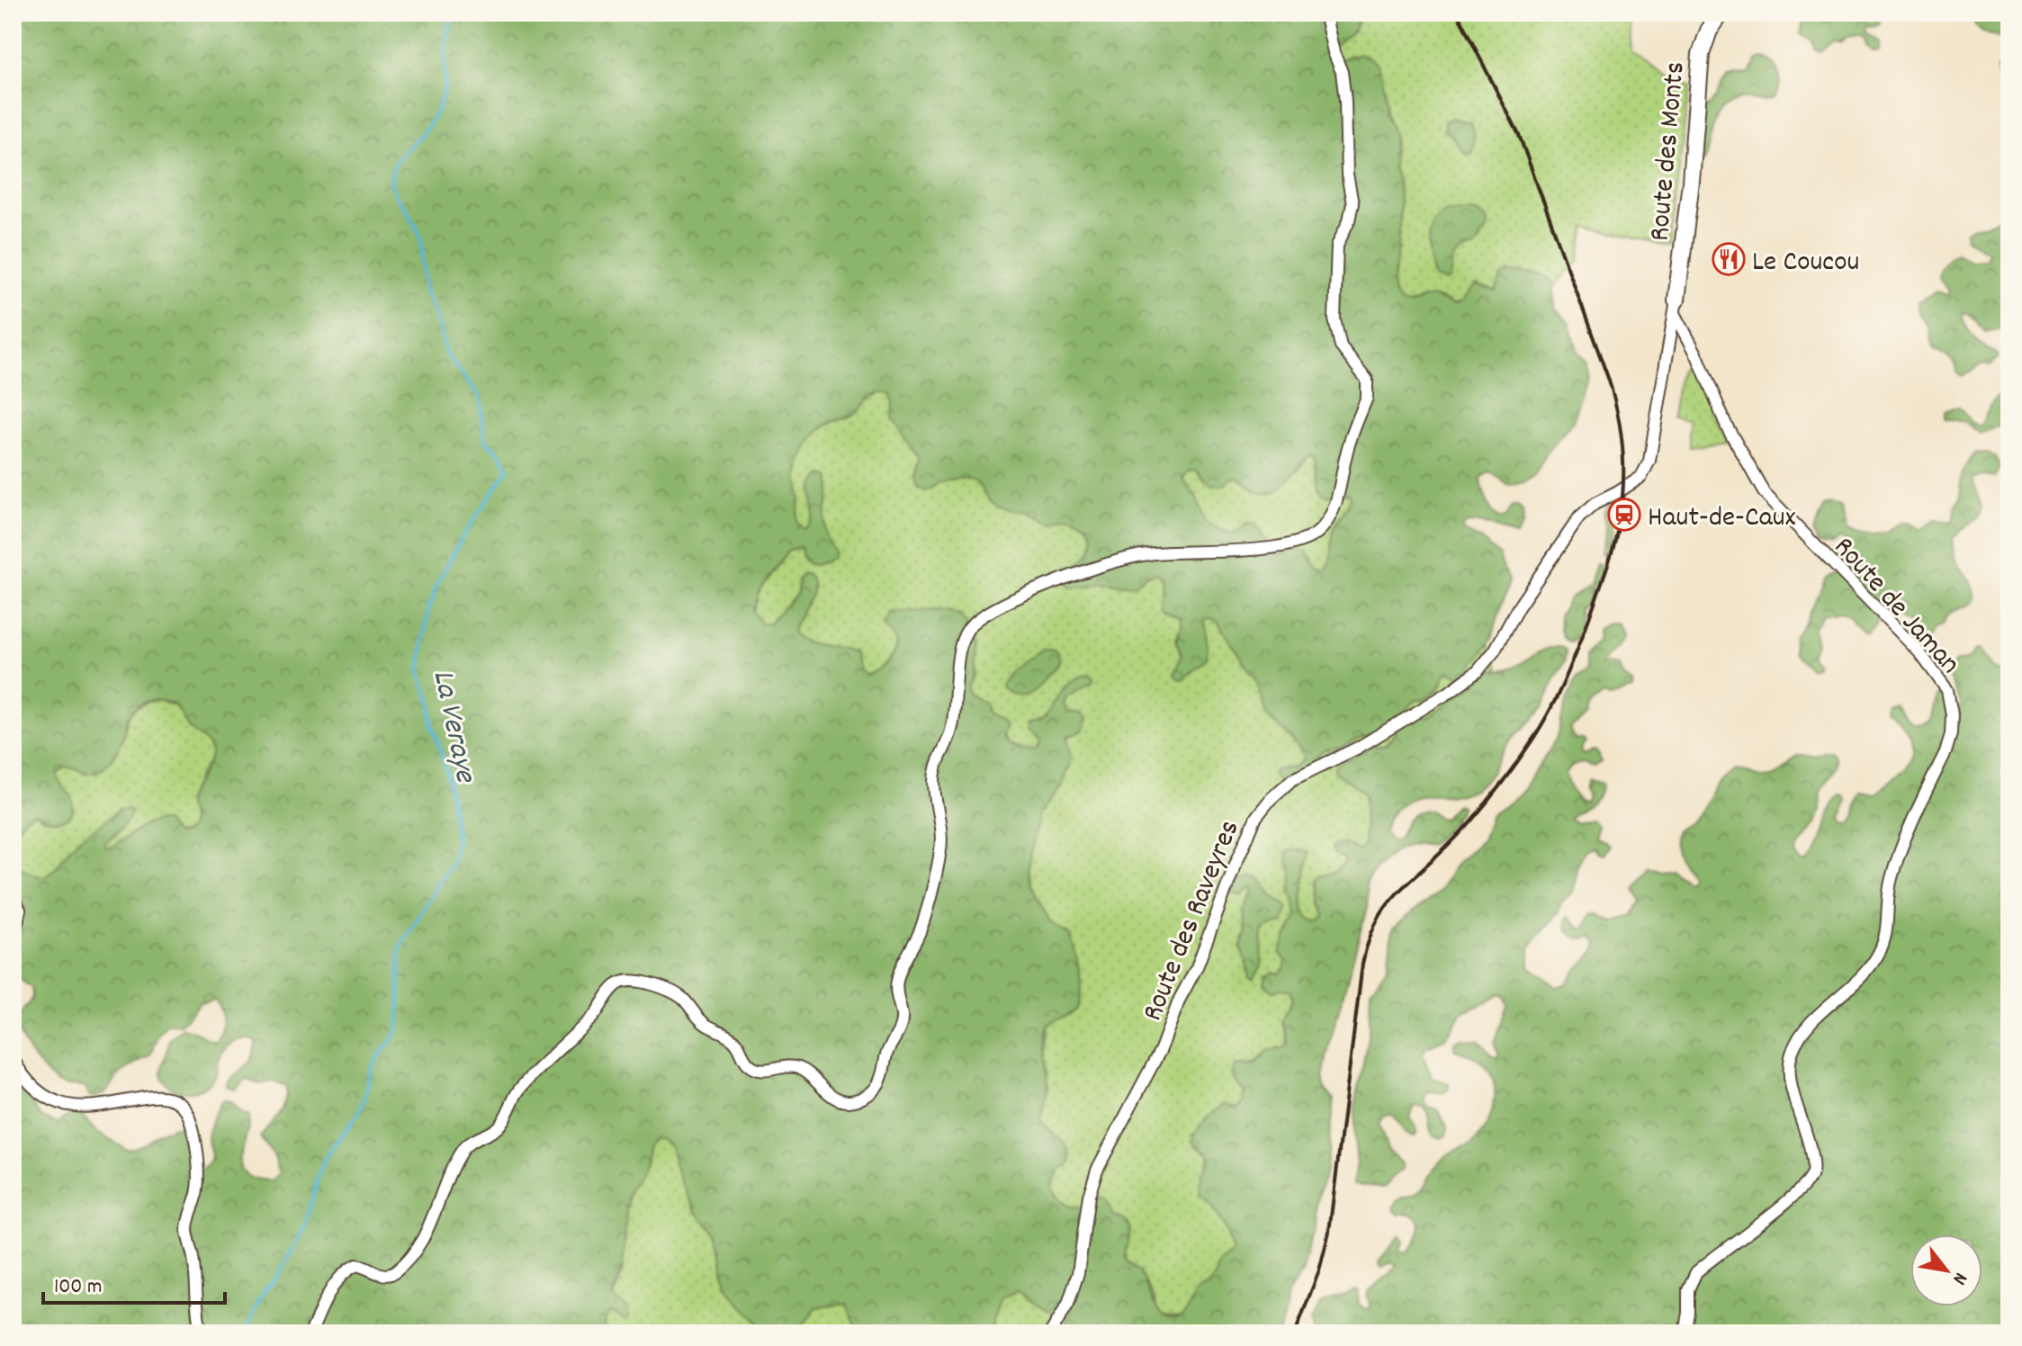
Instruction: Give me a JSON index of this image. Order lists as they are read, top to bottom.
{
  "streets": {
    "street": ["Route des Monts", "Route de Jaman", "Route des Raveyres"]
  },
  "crossings": [
    ["Route des Monts", "Route de Jaman"],
    ["Route des Monts", "Route des Raveyres"],
    ["Route de Jaman", "Route des Raveyres"]
  ],
  "water": ["La Veraye"],
  "places": {
    "restaurant": ["Le Coucou"],
    "station": ["Haut-de-Caux"]
  },
  "scale_bar": "100 m",
  "north": "bottom right"
}
